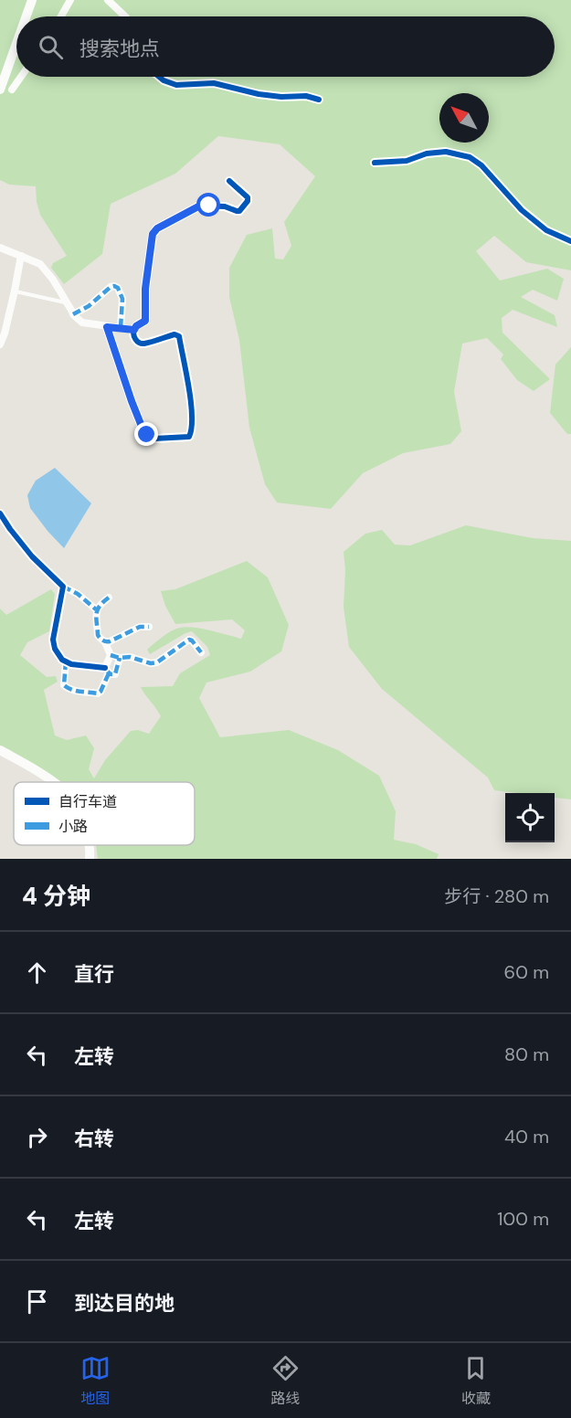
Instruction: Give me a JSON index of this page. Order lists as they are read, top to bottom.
{
  "legend": ["自行车道", "小路"],
  "north": "top left",
  "page": {
    "search": "搜索地点",
    "heading": ["4 分钟", "步行 · 280 m"],
    "list": [
      ["直行", "60 m"],
      ["左转", "80 m"],
      ["右转", "40 m"],
      ["左转", "100 m"],
      "到达目的地"
    ],
    "nav": ["地图", "路线", "收藏"]
  }
}
